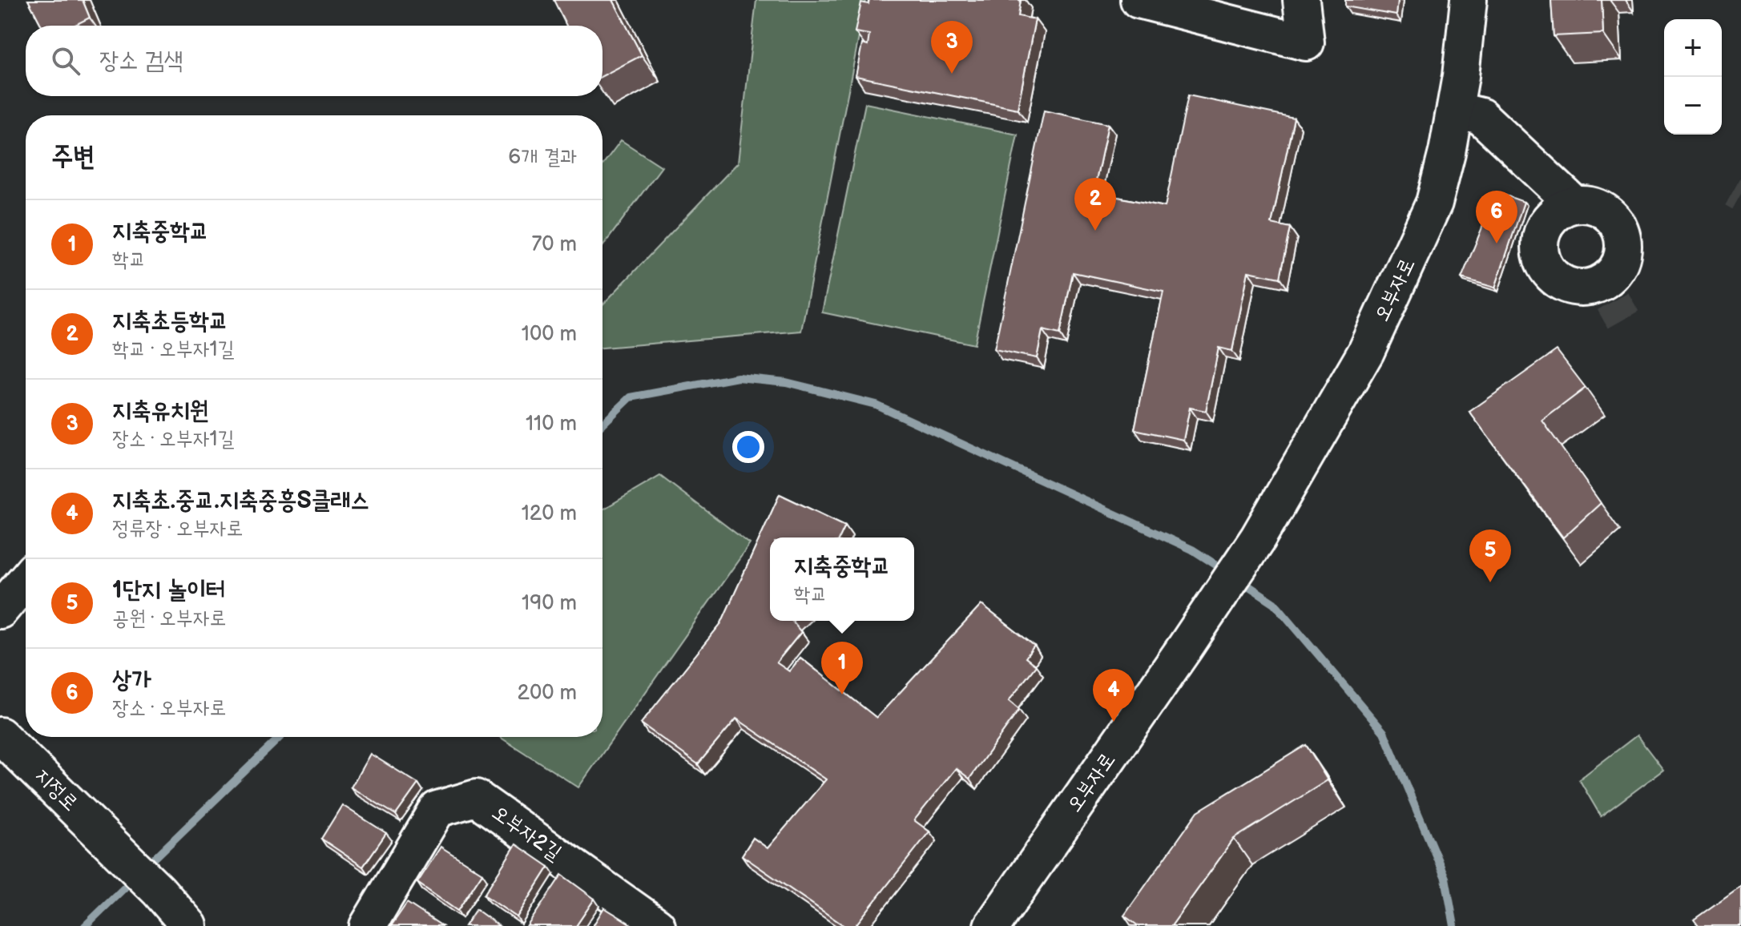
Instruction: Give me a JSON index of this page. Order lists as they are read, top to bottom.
{
  "streets": {
    "main road": ["오부자로", "지정로", "오부자2길"]
  },
  "page": {
    "map_buttons": ["+", "−"],
    "pins": [
      "3",
      "2",
      "6",
      "5",
      "1",
      "4"
    ],
    "search": "장소 검색",
    "heading": ["주변", "6개 결과"],
    "list": [
      {
        "mark": "1",
        "name": "지축중학교",
        "note": "학교",
        "value": "70 m"
      },
      {
        "mark": "2",
        "name": "지축초등학교",
        "note": "학교 · 오부자1길",
        "value": "100 m"
      },
      {
        "mark": "3",
        "name": "지축유치원",
        "note": "장소 · 오부자1길",
        "value": "110 m"
      },
      {
        "mark": "4",
        "name": "지축초.중교.지축중흥S클래스",
        "note": "정류장 · 오부자로",
        "value": "120 m"
      },
      {
        "mark": "5",
        "name": "1단지 놀이터",
        "note": "공원 · 오부자로",
        "value": "190 m"
      },
      {
        "mark": "6",
        "name": "상가",
        "note": "장소 · 오부자로",
        "value": "200 m"
      }
    ],
    "popup": ["지축중학교", "학교"]
  }
}
